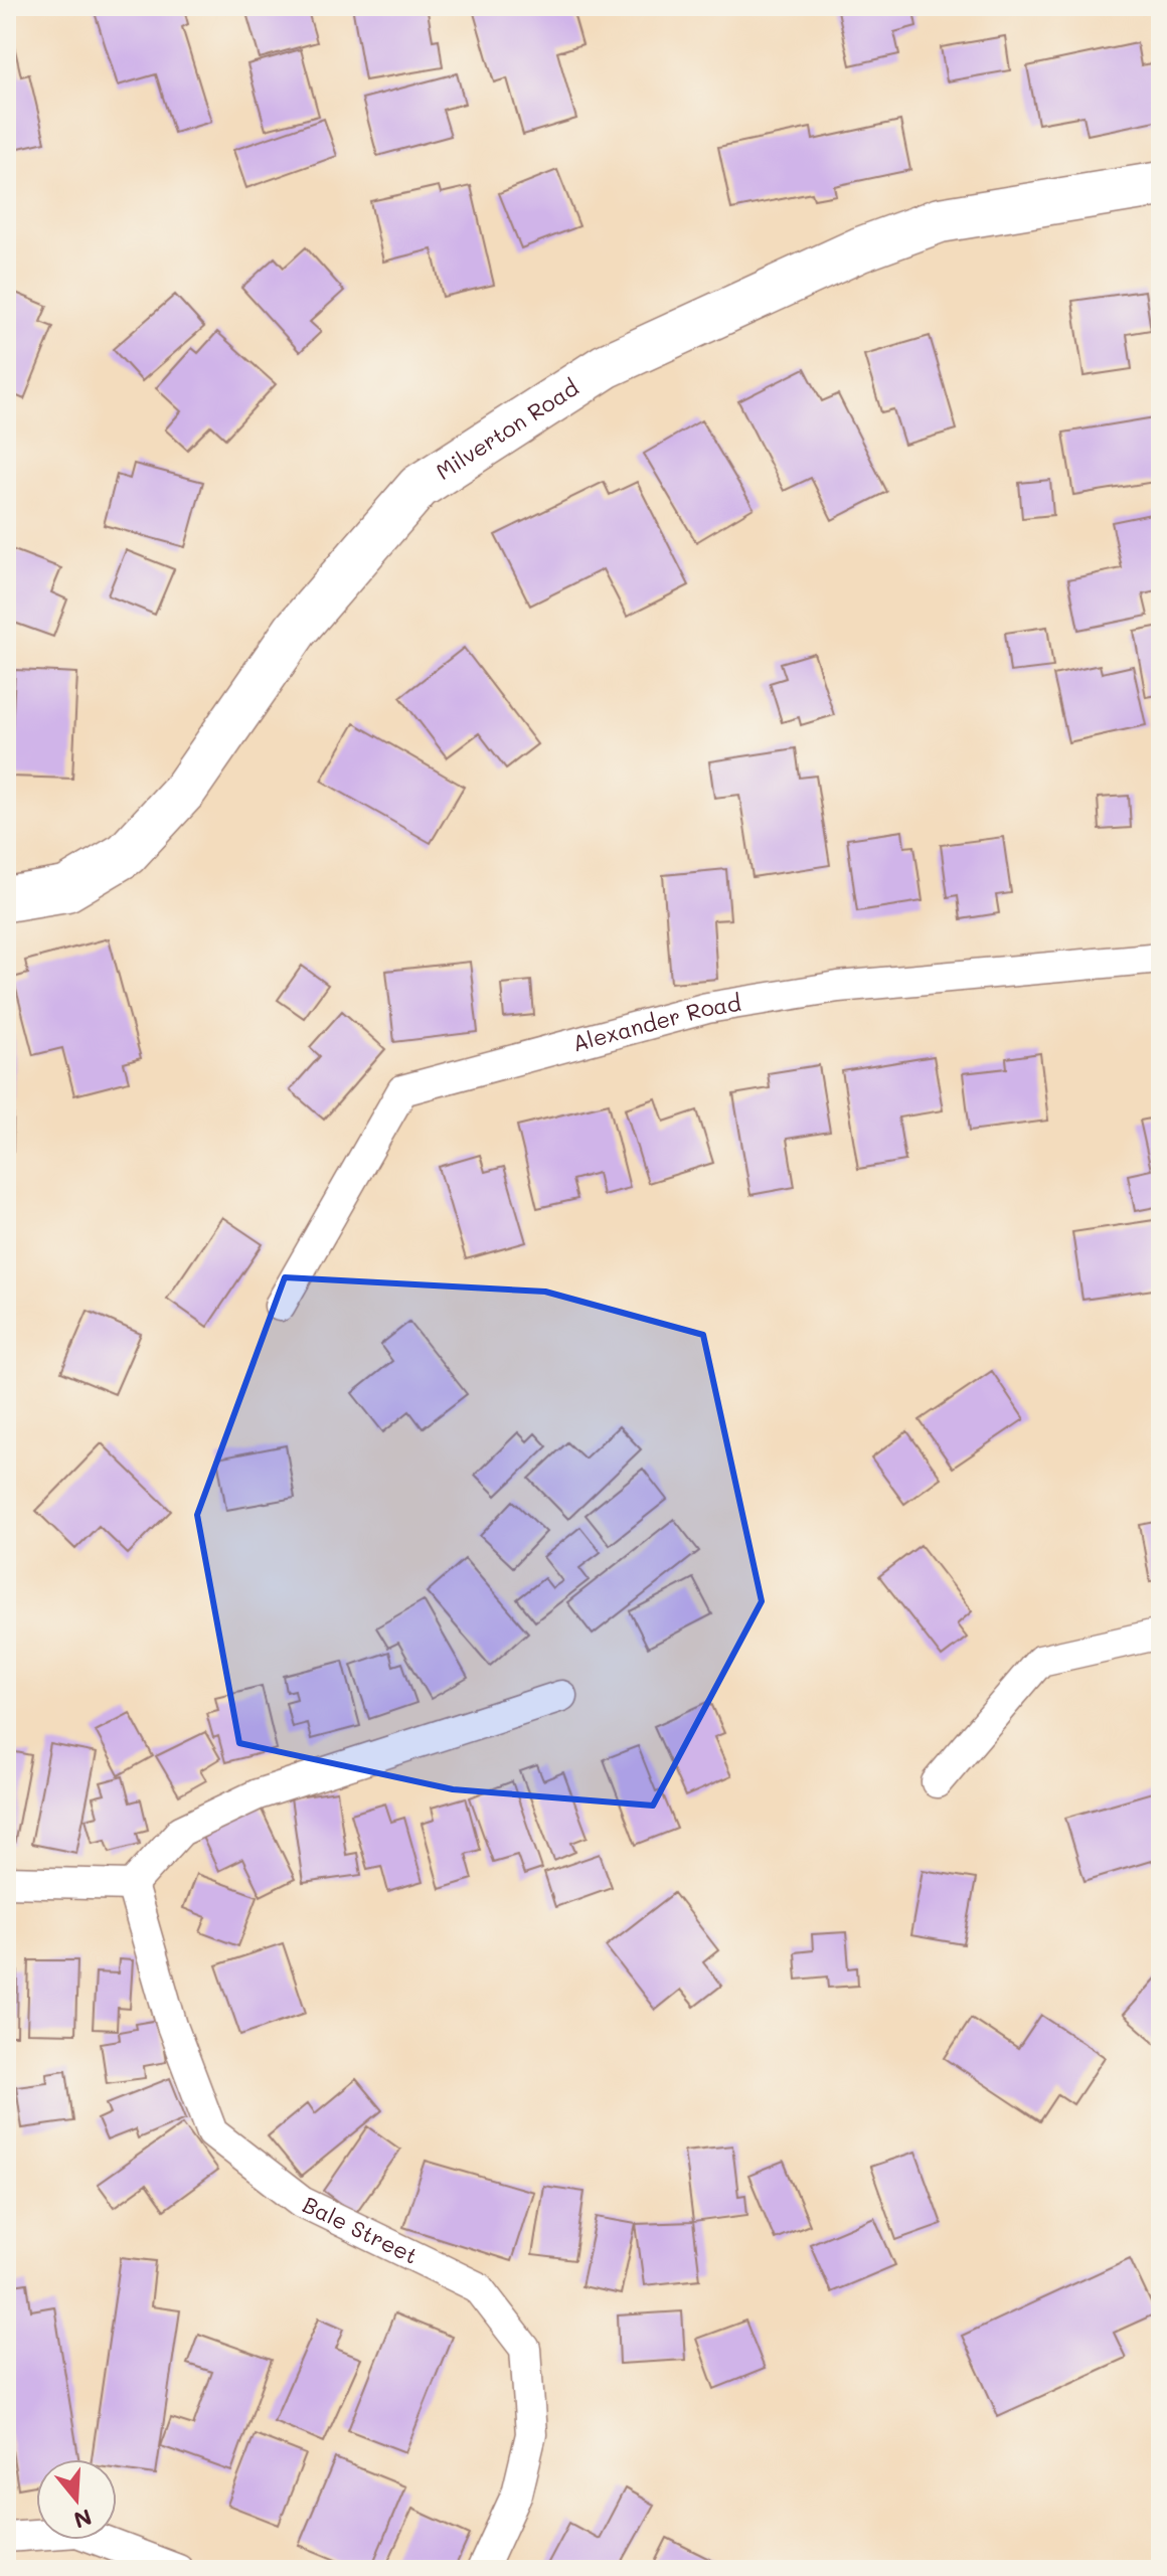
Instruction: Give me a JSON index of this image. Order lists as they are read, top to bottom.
{
  "streets": {
    "main road": ["Milverton Road"],
    "street": ["Alexander Road", "Bale Street"]
  },
  "north": "bottom"
}
